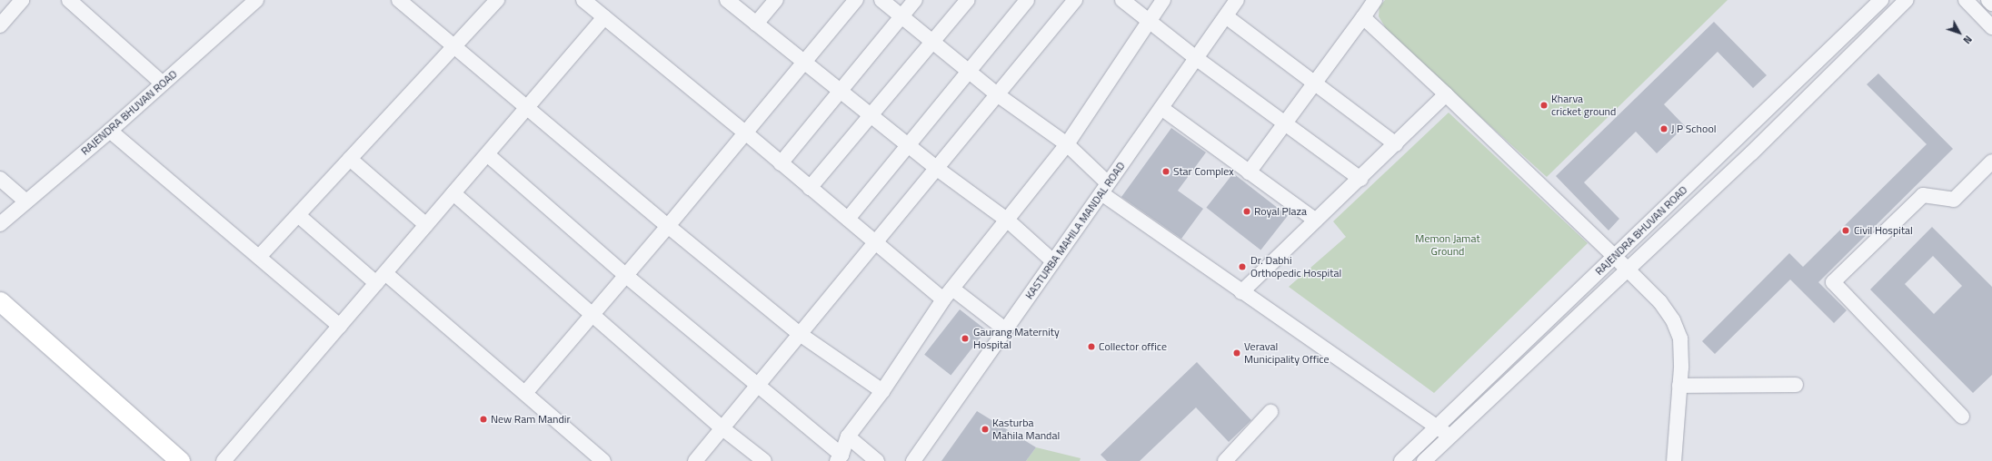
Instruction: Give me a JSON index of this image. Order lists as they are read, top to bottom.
{
  "streets": {
    "street": ["RAJENDRA BHUVAN ROAD", "KASTURBA MAHILA MANDAL ROAD"]
  },
  "parks": ["Memon Jamat Ground"],
  "places": [
    "Kharva cricket ground",
    "J P School",
    "Star Complex",
    "Royal Plaza",
    "Civil Hospital",
    "Dr. Dabhi Orthopedic Hospital",
    "Gaurang Maternity Hospital",
    "Collector office",
    "Veraval Municipality Office",
    "New Ram Mandir",
    "Kasturba Mahila Mandal"
  ],
  "north": "bottom right"
}
